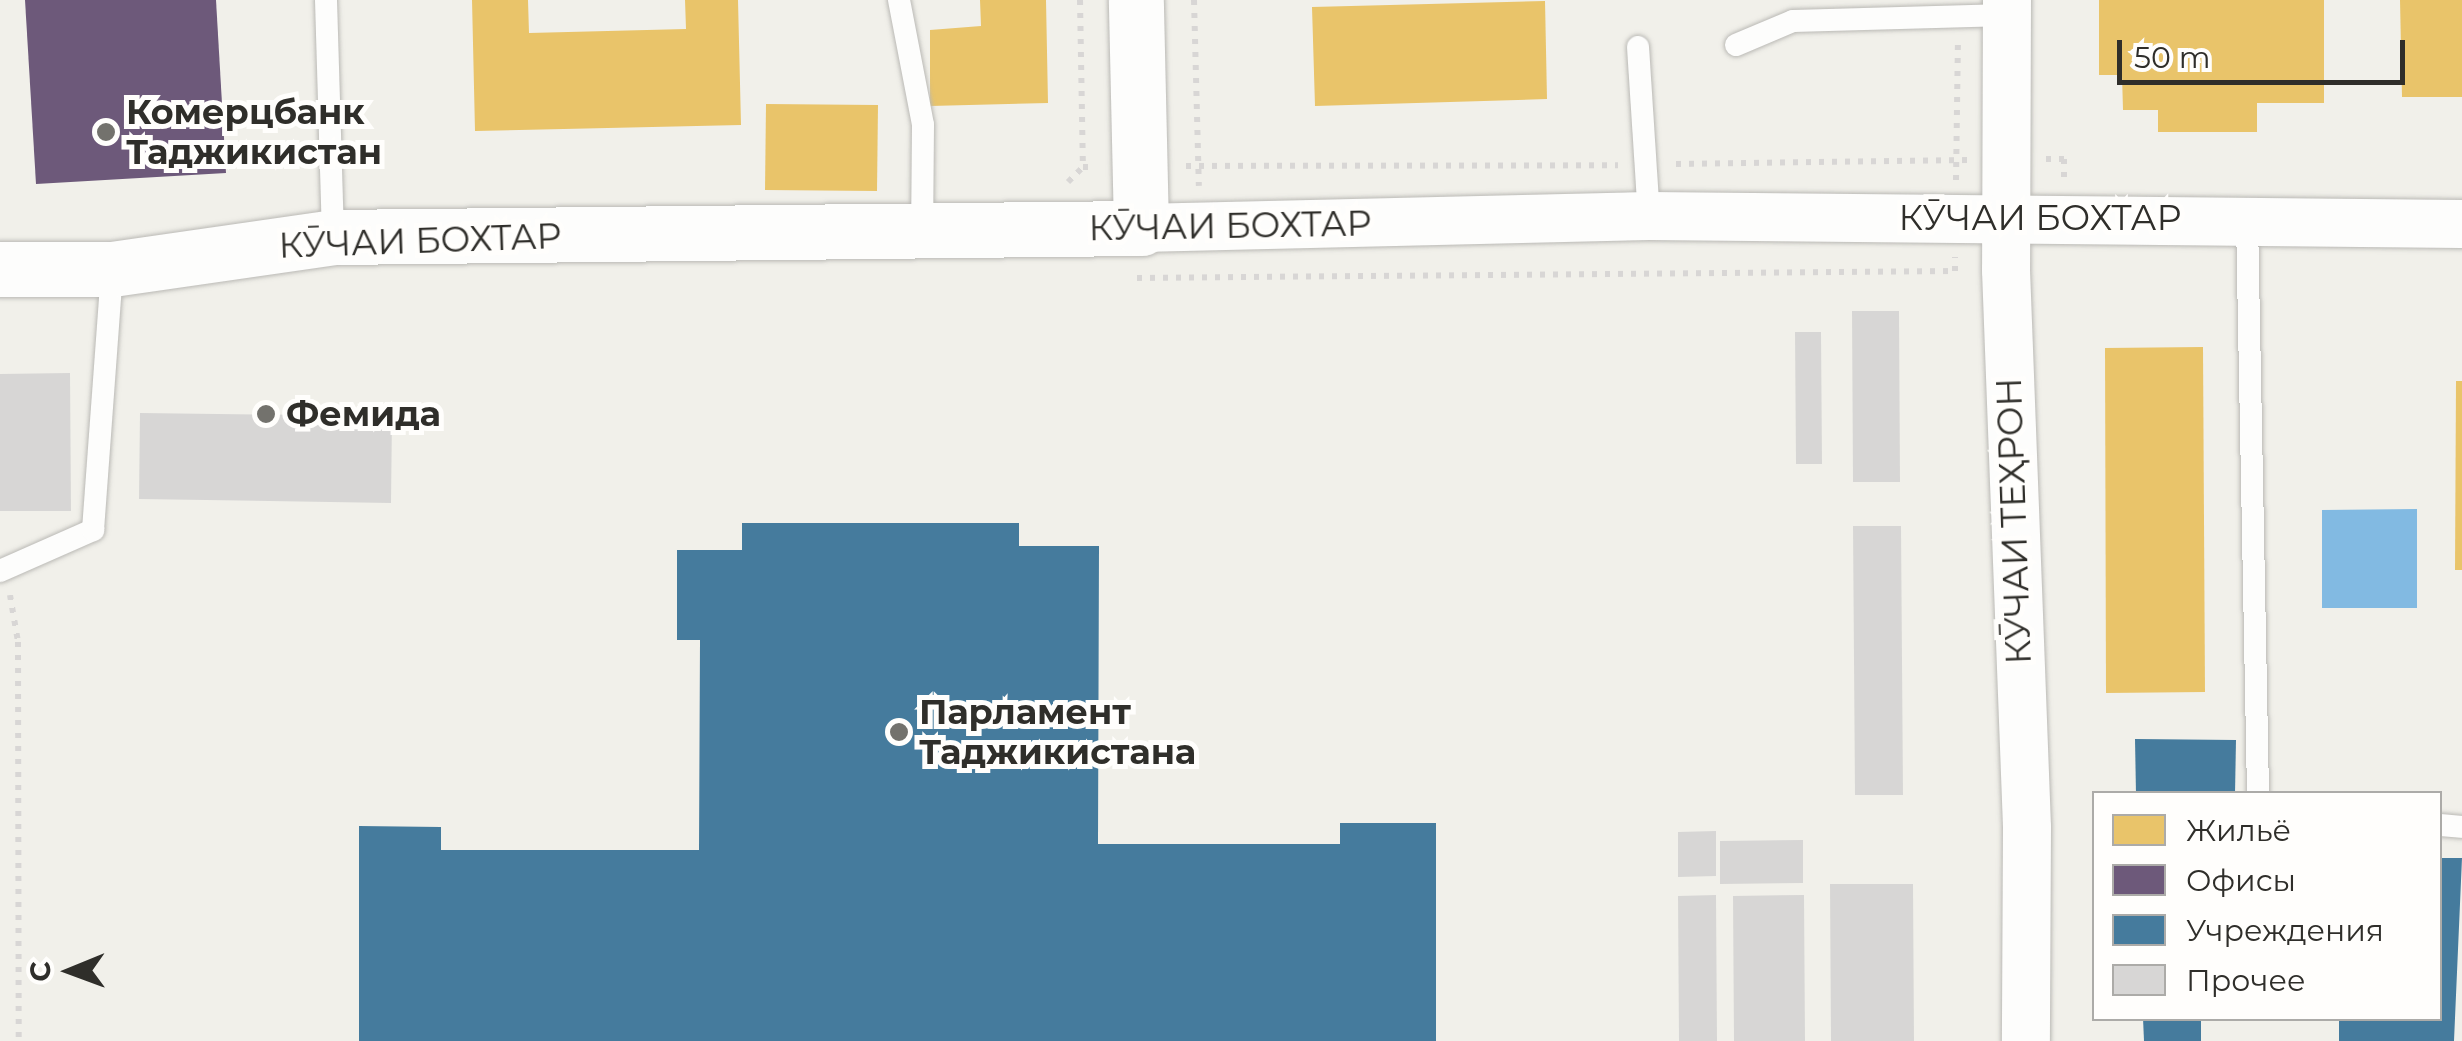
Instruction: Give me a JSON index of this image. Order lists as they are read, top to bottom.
{
  "streets": {
    "street": ["КӮЧАИ БОХТАР", "КӮЧАИ ТЕҲРОН"]
  },
  "crossings": [
    ["КӮЧАИ БОХТАР", "КӮЧАИ ТЕҲРОН"]
  ],
  "places": ["Комерцбанк Таджикистан", "Фемида", "Парламент Таджикистана"],
  "legend": [
    "Жильё",
    "Офисы",
    "Учреждения",
    "Прочее"
  ],
  "scale_bar": "50 m",
  "north": "left"
}
